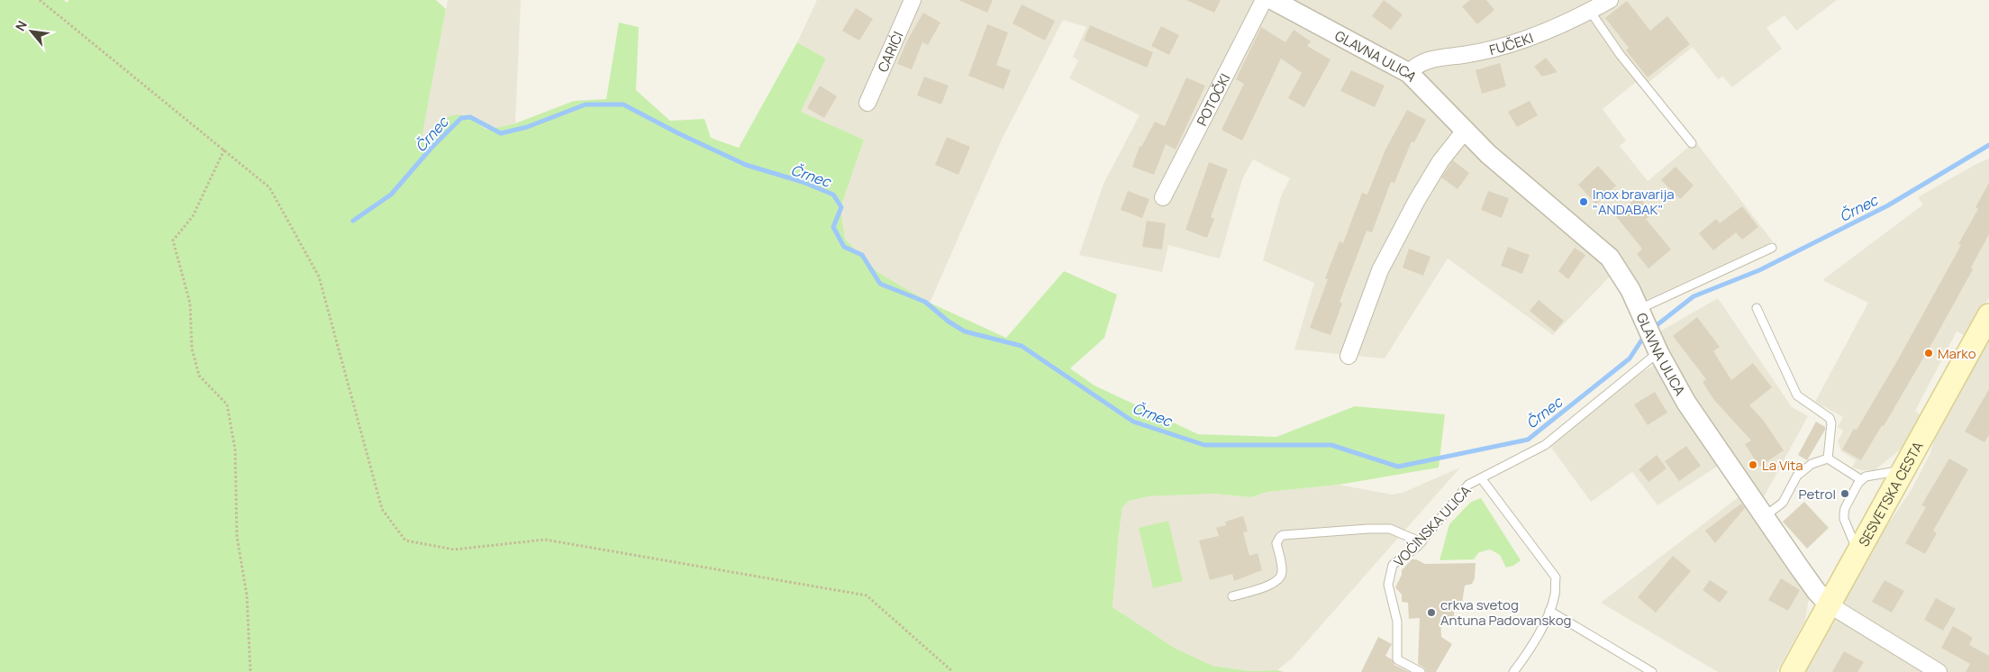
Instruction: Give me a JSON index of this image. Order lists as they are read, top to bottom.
{
  "streets": {
    "main road": ["SESVETSKA CESTA"],
    "street": [
      "FUČEKI",
      "CARIĆI",
      "GLAVNA ULICA",
      "POTOČKI"
    ],
    "lane": ["VOĆINSKA ULICA"]
  },
  "crossings": [
    ["FUČEKI", "GLAVNA ULICA"],
    ["GLAVNA ULICA", "SESVETSKA CESTA"],
    ["GLAVNA ULICA", "VOĆINSKA ULICA"]
  ],
  "water": ["Črnec"],
  "places": [
    "Inox bravarija \"ANDABAK\"",
    "Marko",
    "La Vita",
    "Petrol",
    "crkva svetog Antuna Padovanskog"
  ],
  "north": "top left"
}
